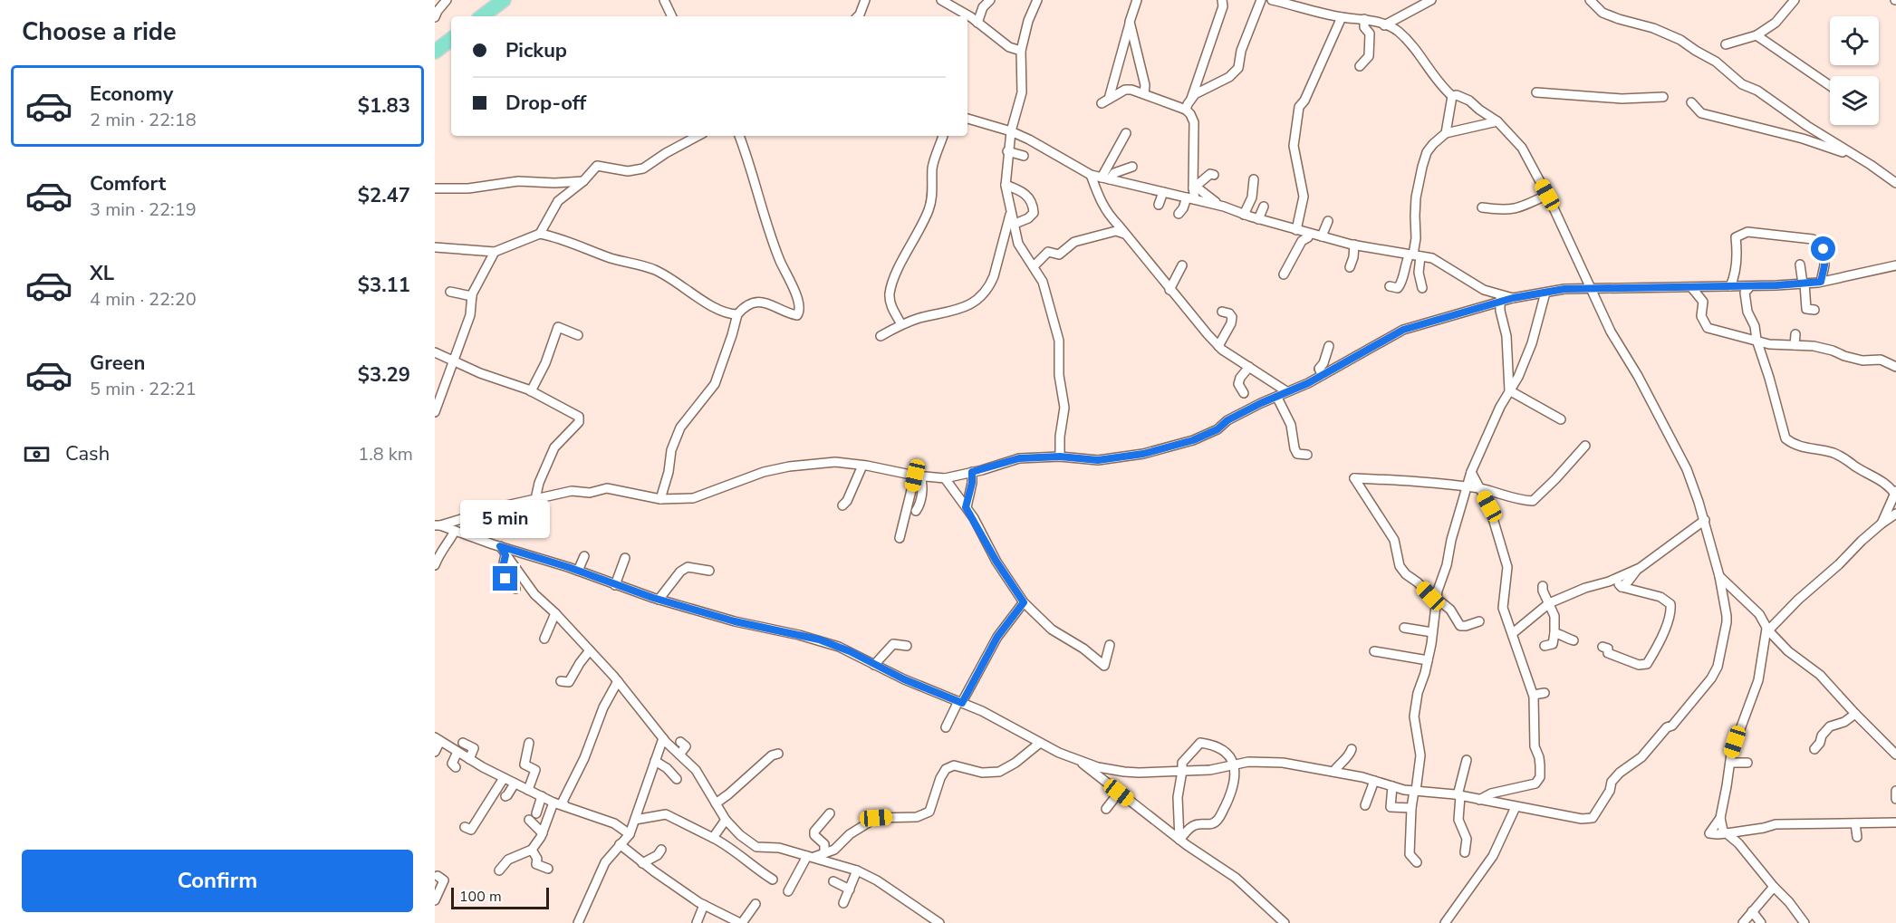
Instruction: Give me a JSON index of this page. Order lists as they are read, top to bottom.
{
  "scale_bar": "100 m",
  "page": {
    "heading": "Choose a ride",
    "banner": ["Pickup", "Drop-off"],
    "list": [
      {
        "name": "Economy",
        "note": "2 min · 22:18",
        "value": "$1.83"
      },
      {
        "name": "Comfort",
        "note": "3 min · 22:19",
        "value": "$2.47"
      },
      {
        "name": "XL",
        "note": "4 min · 22:20",
        "value": "$3.11"
      },
      {
        "name": "Green",
        "note": "5 min · 22:21",
        "value": "$3.29"
      }
    ],
    "pay": ["Cash", "1.8 km"],
    "bubble": "5 min",
    "buttons": "Confirm",
    "scale": "100 m"
  }
}
